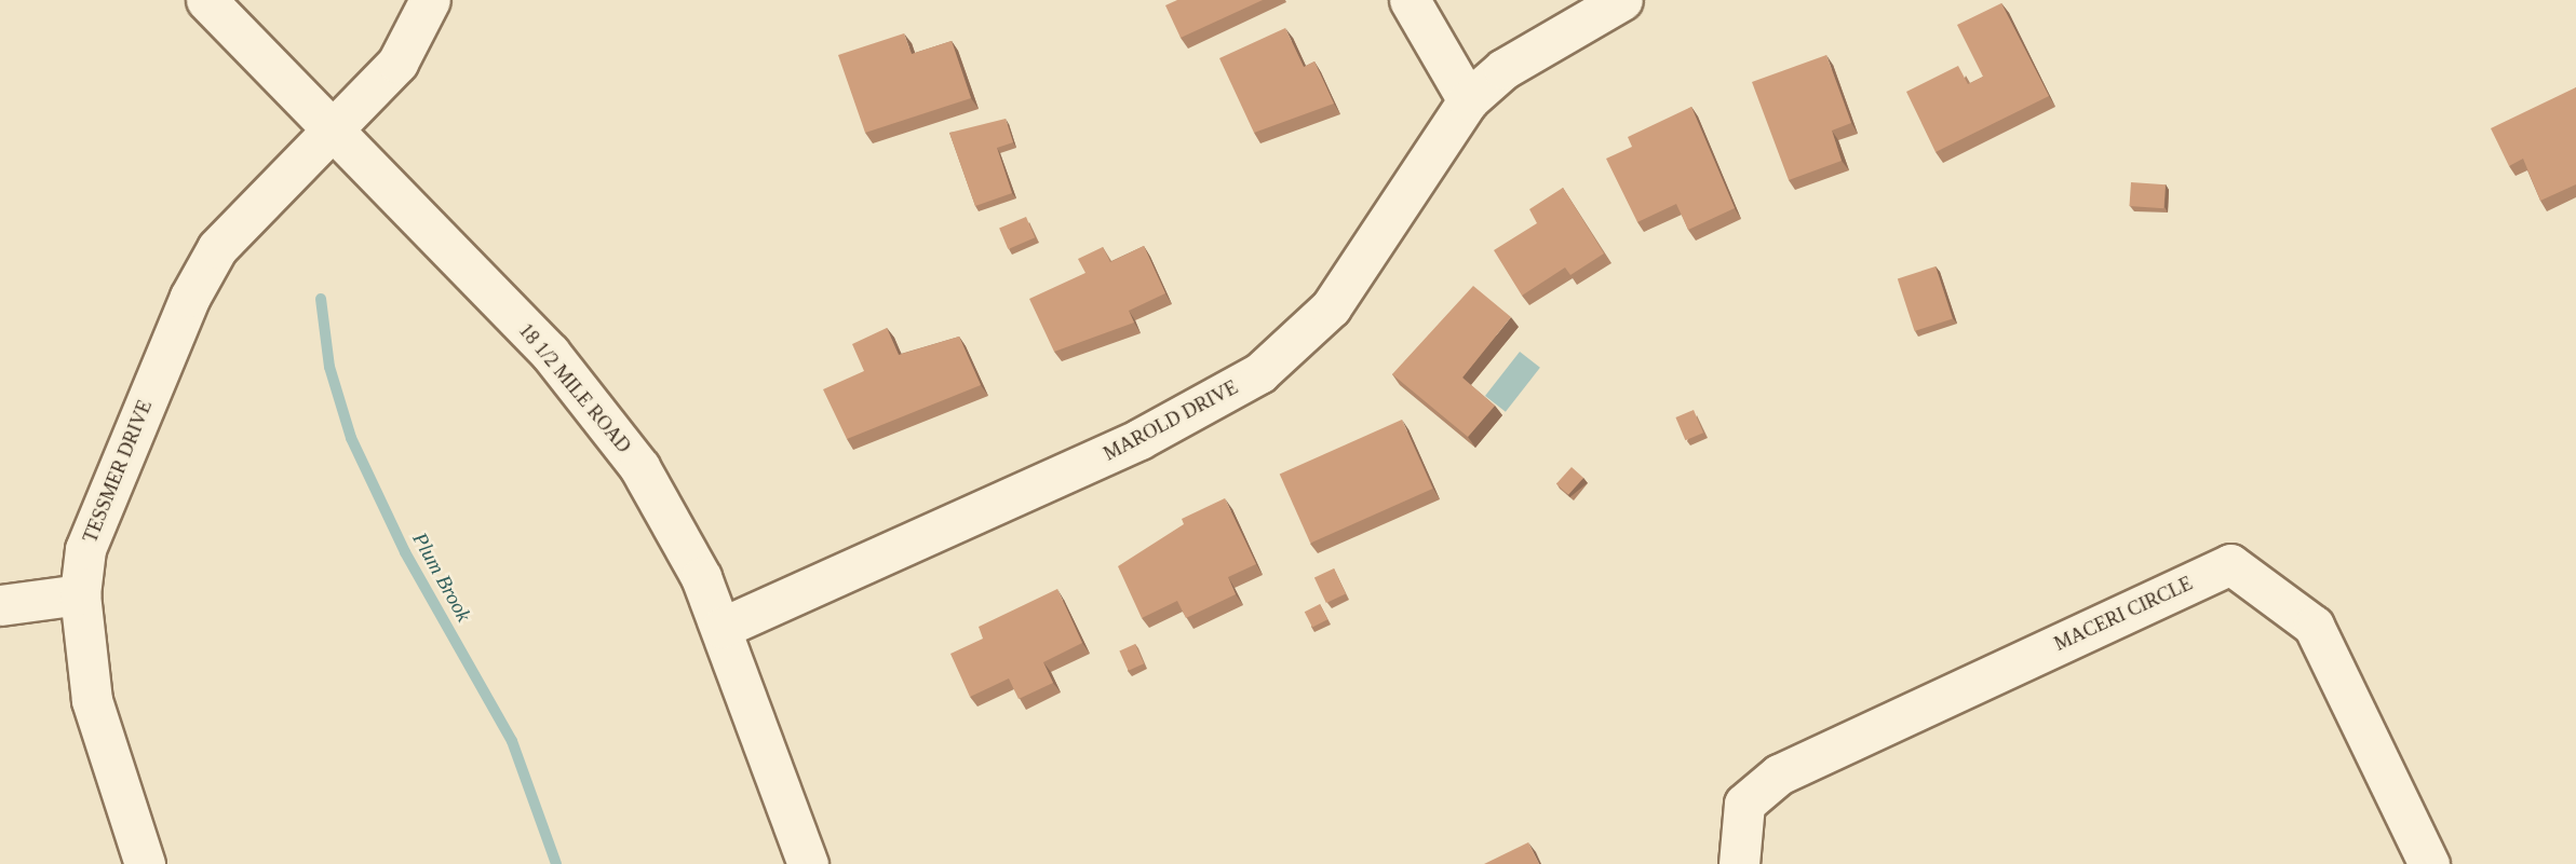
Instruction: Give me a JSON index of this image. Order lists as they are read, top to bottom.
{
  "streets": {
    "street": [
      "18 1/2 MILE ROAD",
      "MAROLD DRIVE",
      "TESSMER DRIVE",
      "MACERI CIRCLE"
    ]
  },
  "crossings": [
    ["18 1/2 MILE ROAD", "MAROLD DRIVE"],
    ["18 1/2 MILE ROAD", "TESSMER DRIVE"]
  ],
  "water": ["Plum Brook"]
}
